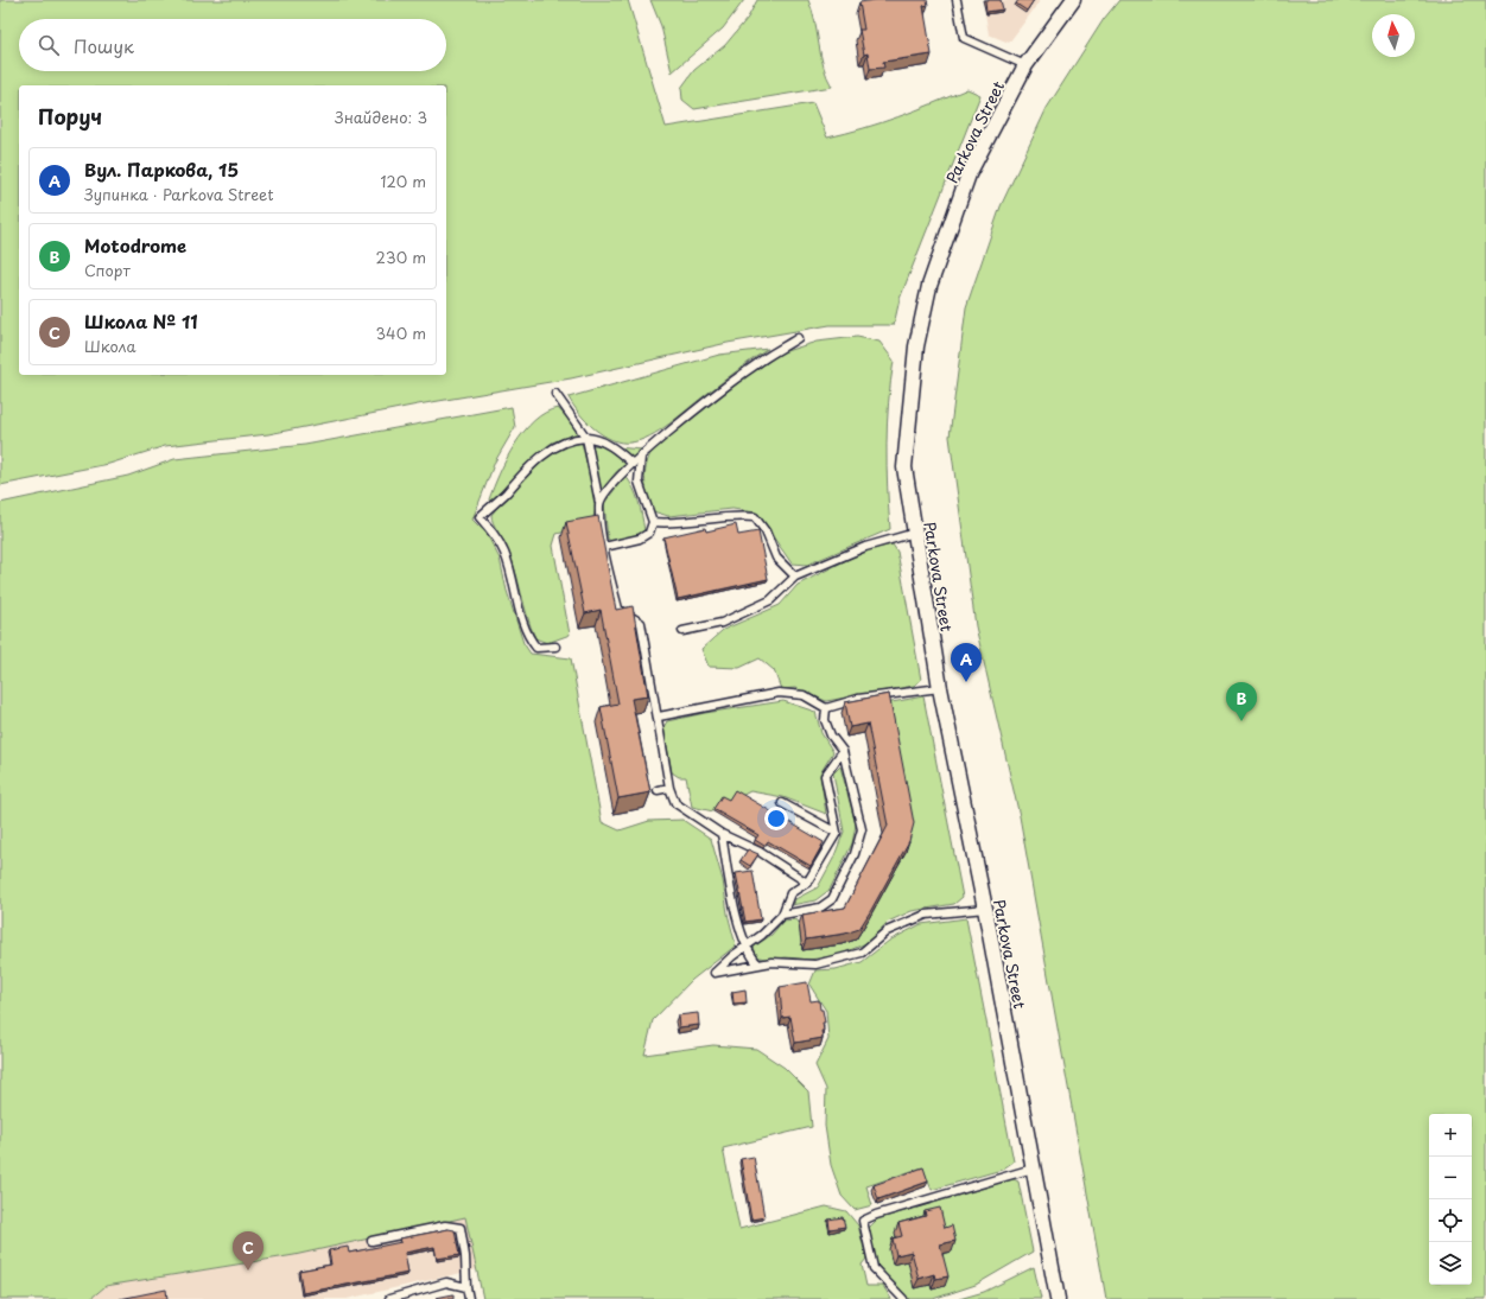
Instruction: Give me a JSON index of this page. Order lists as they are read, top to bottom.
{
  "streets": {
    "street": ["Parkova Street"]
  },
  "north": "top",
  "page": {
    "search": "Пошук",
    "heading": ["Поруч", "Знайдено: 3"],
    "list": [
      {
        "mark": "A",
        "name": "Вул. Паркова, 15",
        "note": "Зупинка · Parkova Street",
        "value": "120 m"
      },
      {
        "mark": "B",
        "name": "Motodrome",
        "note": "Спорт",
        "value": "230 m"
      },
      {
        "mark": "C",
        "name": "Школа № 11",
        "note": "Школа",
        "value": "340 m"
      }
    ],
    "pins": ["A", "B", "C"],
    "map_buttons": ["+", "−"]
  }
}
